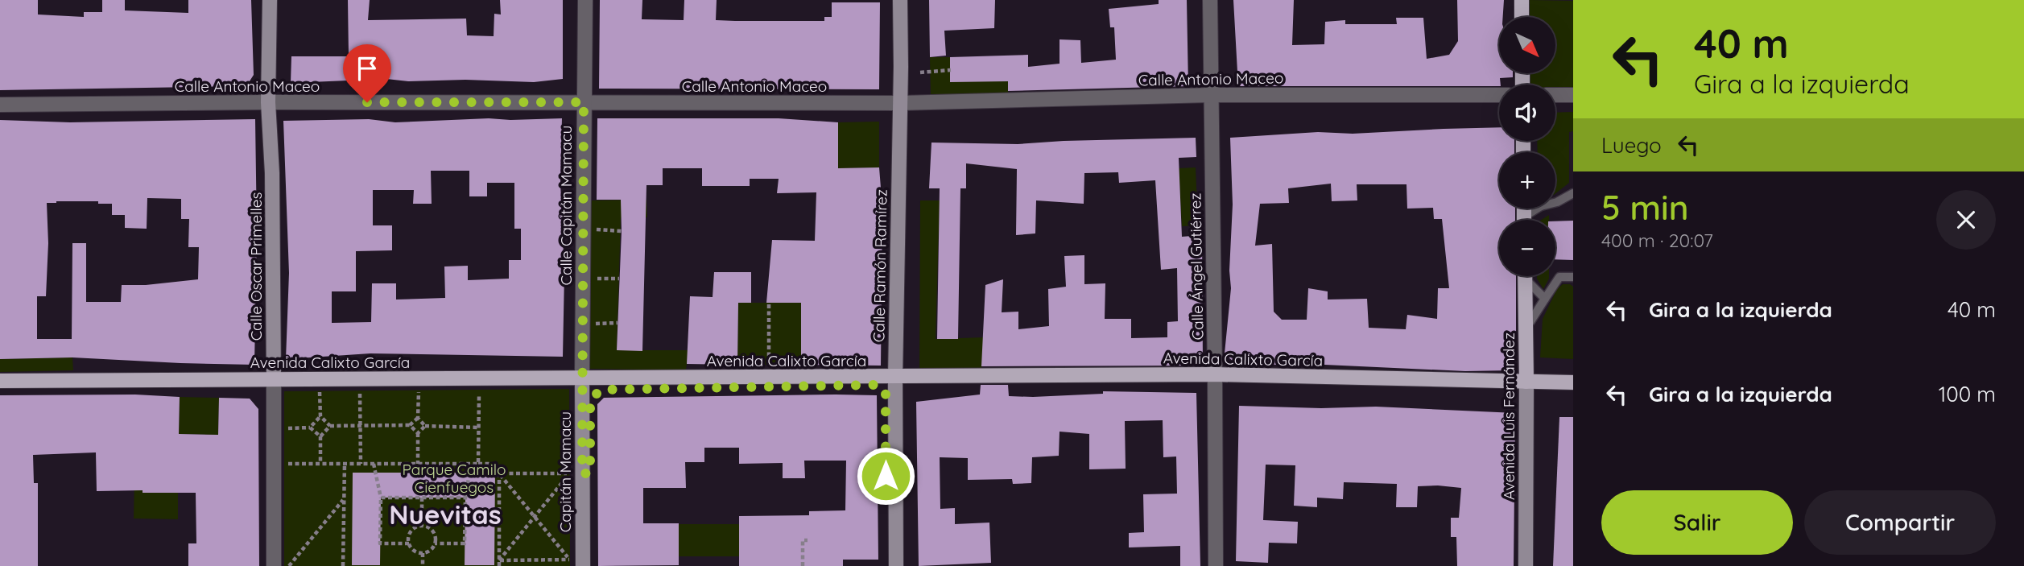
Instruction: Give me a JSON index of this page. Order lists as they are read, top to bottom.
{
  "streets": {
    "main road": ["Avenida Calixto García", "Avenida Luis Fernández"],
    "street": [
      "Calle Antonio Maceo",
      "Calle Capitán Mamacu",
      "Calle Ramón Ramírez",
      "Calle Oscar Primelles",
      "Calle Ángel Gutiérrez",
      "Capitán Mamacu"
    ]
  },
  "crossings": [
    ["Calle Antonio Maceo", "Calle Capitán Mamacu"],
    ["Calle Antonio Maceo", "Calle Ramón Ramírez"],
    ["Calle Antonio Maceo", "Calle Oscar Primelles"],
    ["Calle Antonio Maceo", "Calle Ángel Gutiérrez"],
    ["Calle Capitán Mamacu", "Avenida Calixto García"],
    ["Calle Capitán Mamacu", "Capitán Mamacu"],
    ["Calle Ramón Ramírez", "Avenida Calixto García"],
    ["Calle Oscar Primelles", "Avenida Calixto García"],
    ["Calle Ángel Gutiérrez", "Avenida Calixto García"],
    ["Avenida Calixto García", "Avenida Luis Fernández"],
    ["Avenida Calixto García", "Capitán Mamacu"]
  ],
  "districts": ["Nuevitas"],
  "parks": ["Parque Camilo Cienfuegos"],
  "north": "bottom right",
  "page": {
    "turn": ["40 m", "Gira a la izquierda"],
    "map_buttons": ["+", "−"],
    "then": "Luego",
    "heading": ["5 min", "400 m · 20:07"],
    "list": [
      {
        "name": "Gira a la izquierda",
        "value": "40 m"
      },
      {
        "name": "Gira a la izquierda",
        "value": "100 m"
      }
    ],
    "buttons": ["Salir", "Compartir"]
  }
}
